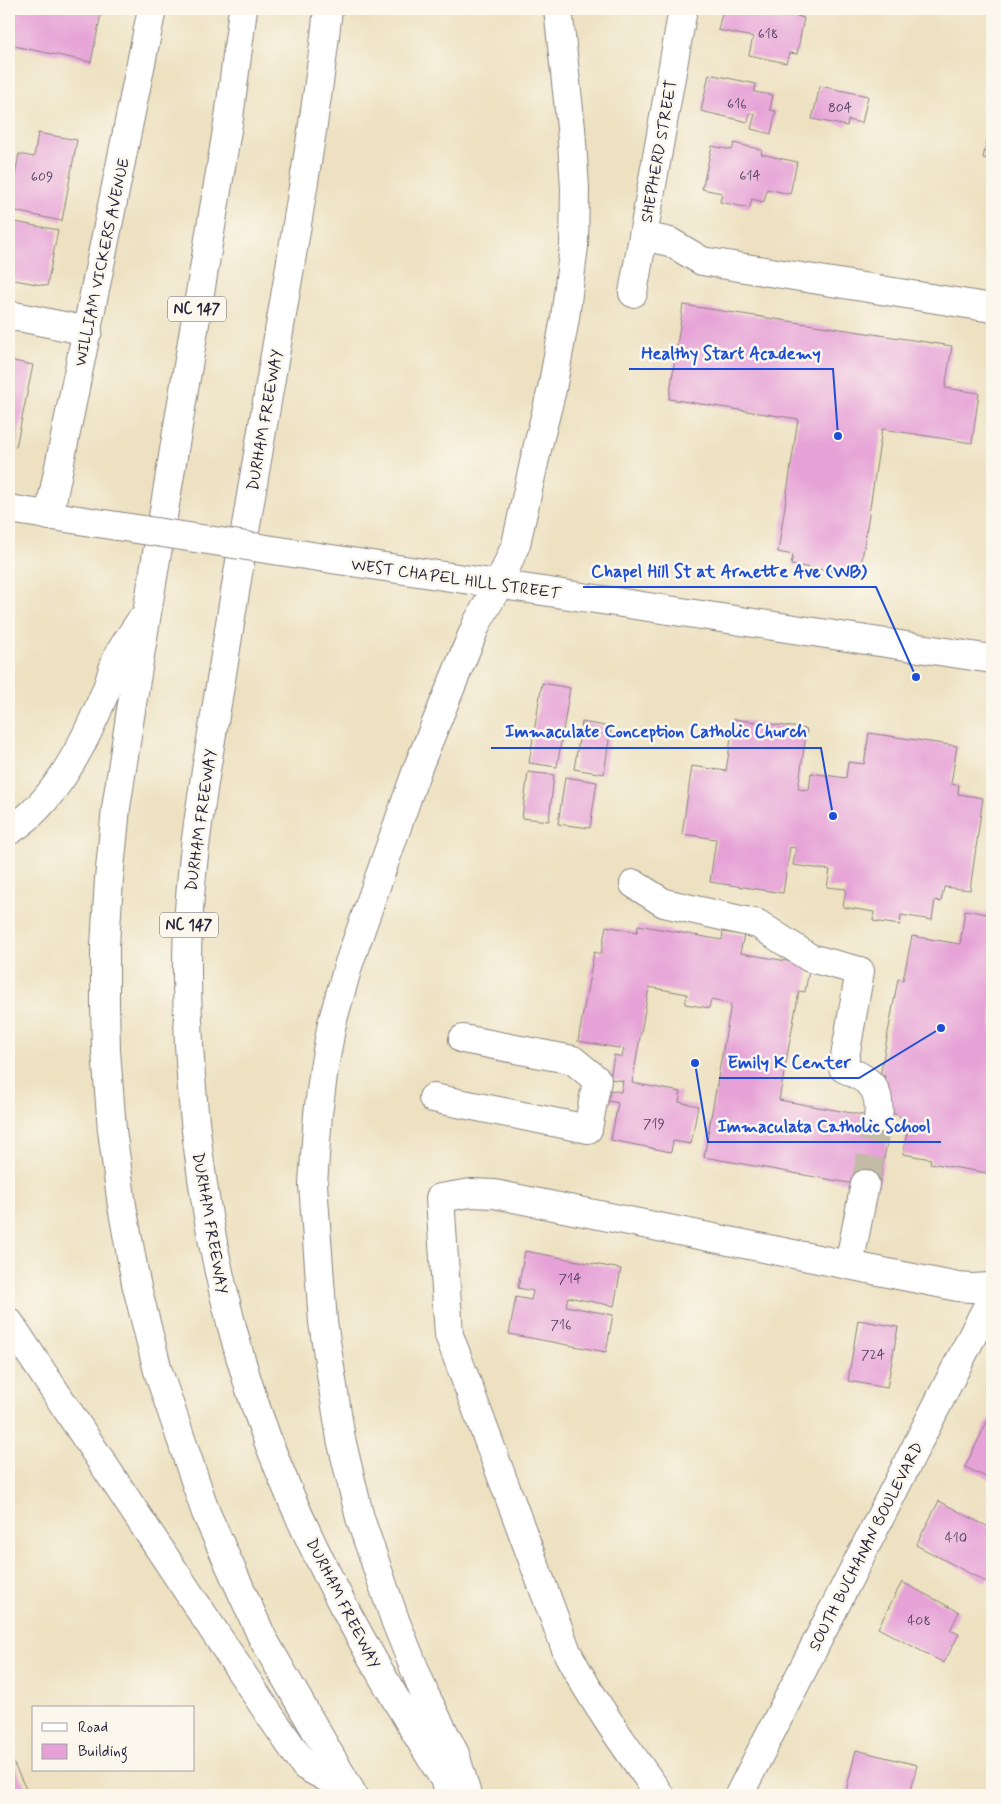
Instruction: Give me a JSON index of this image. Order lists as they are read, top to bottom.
{
  "streets": {
    "main road": [
      "SHEPHERD STREET",
      "WILLIAM VICKERS AVENUE",
      "NC 147",
      "DURHAM FREEWAY",
      "WEST CHAPEL HILL STREET",
      "SOUTH BUCHANAN BOULEVARD"
    ]
  },
  "crossings": [
    ["WILLIAM VICKERS AVENUE", "WEST CHAPEL HILL STREET"]
  ],
  "places": [
    "Healthy Start Academy",
    "Chapel Hill St at Arnette Ave (WB)",
    "Immaculate Conception Catholic Church",
    "Emily K Center",
    "Immaculata Catholic School"
  ],
  "house_numbers": [
    "618",
    "616",
    "804",
    "614",
    "609",
    "719",
    "714",
    "716",
    "724",
    "410",
    "408"
  ],
  "legend": ["Road", "Building"]
}
